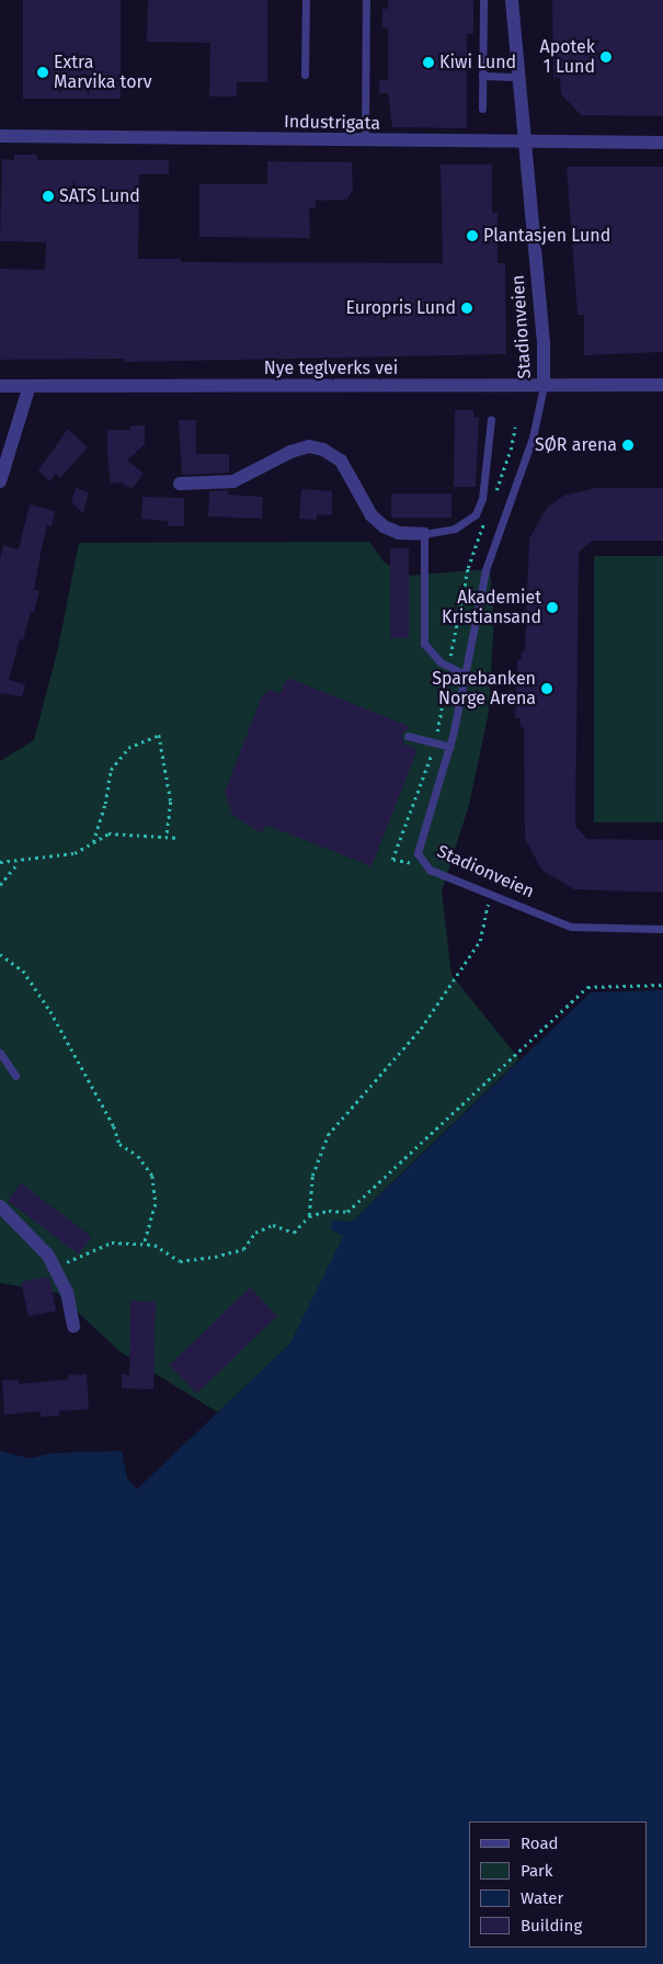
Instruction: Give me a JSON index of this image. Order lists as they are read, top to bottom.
{
  "streets": {
    "street": ["Industrigata", "Stadionveien", "Nye teglverks vei"]
  },
  "crossings": [
    ["Industrigata", "Stadionveien"],
    ["Stadionveien", "Nye teglverks vei"]
  ],
  "places": [
    "Apotek 1 Lund",
    "Kiwi Lund",
    "Extra Marvika torv",
    "SATS Lund",
    "Plantasjen Lund",
    "Europris Lund",
    "SØR arena",
    "Akademiet Kristiansand",
    "Sparebanken Norge Arena"
  ],
  "legend": [
    "Road",
    "Park",
    "Water",
    "Building"
  ]
}
